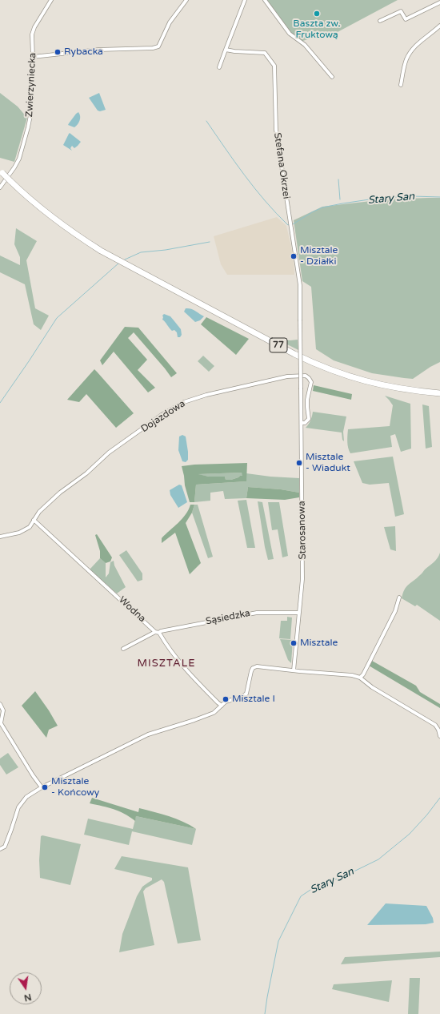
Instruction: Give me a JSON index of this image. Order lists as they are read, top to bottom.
{
  "streets": {
    "main road": ["77"],
    "street": [
      "Zwierzyniecka",
      "Stefana Okrzei",
      "Dojazdowa",
      "Starosanowa",
      "Wodna",
      "Sąsiedzka"
    ]
  },
  "crossings": [
    ["Stefana Okrzei", "Starosanowa"],
    ["Dojazdowa", "Starosanowa"],
    ["Dojazdowa", "Wodna"],
    ["Starosanowa", "Sąsiedzka"],
    ["Wodna", "Sąsiedzka"]
  ],
  "districts": ["MISZTALE"],
  "water": ["Stary San"],
  "places": [
    "Baszta zw. Fruktową",
    "Rybacka",
    "Misztale - Działki",
    "Misztale - Wiadukt",
    "Misztale",
    "Misztale I",
    "Misztale - Końcowy"
  ],
  "north": "bottom"
}
